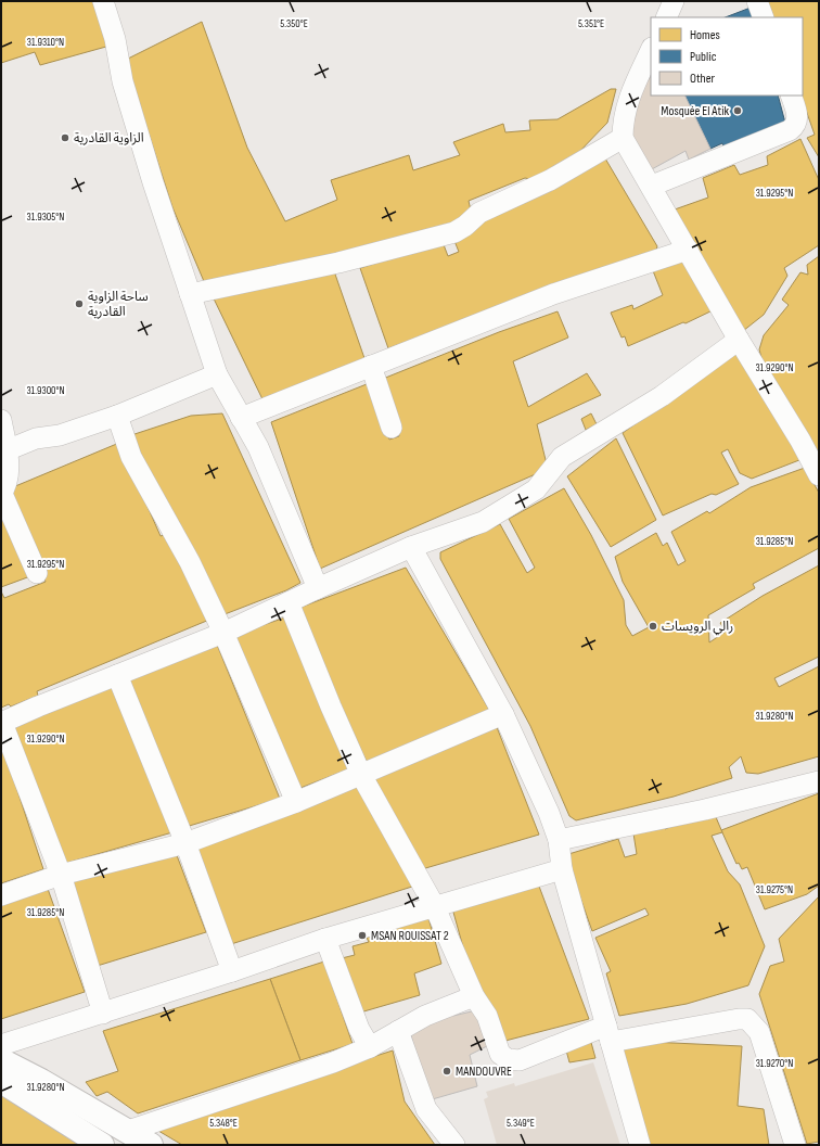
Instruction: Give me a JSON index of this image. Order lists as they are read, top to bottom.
{
  "places": [
    "Mosquée El Atik",
    "الزاوية القادرية",
    "ساحة الزاوية القادرية",
    "رالي الرويسات",
    "MSAN ROUISSAT 2",
    "MANDOUVRE"
  ],
  "legend": ["Homes", "Public", "Other"],
  "coordinates": [
    "5.350°E",
    "5.351°E",
    "31.9310°N",
    "31.9295°N",
    "31.9305°N",
    "31.9290°N",
    "31.9300°N",
    "31.9285°N",
    "31.9280°N",
    "31.9275°N",
    "31.9270°N",
    "5.348°E",
    "5.349°E"
  ]
}
